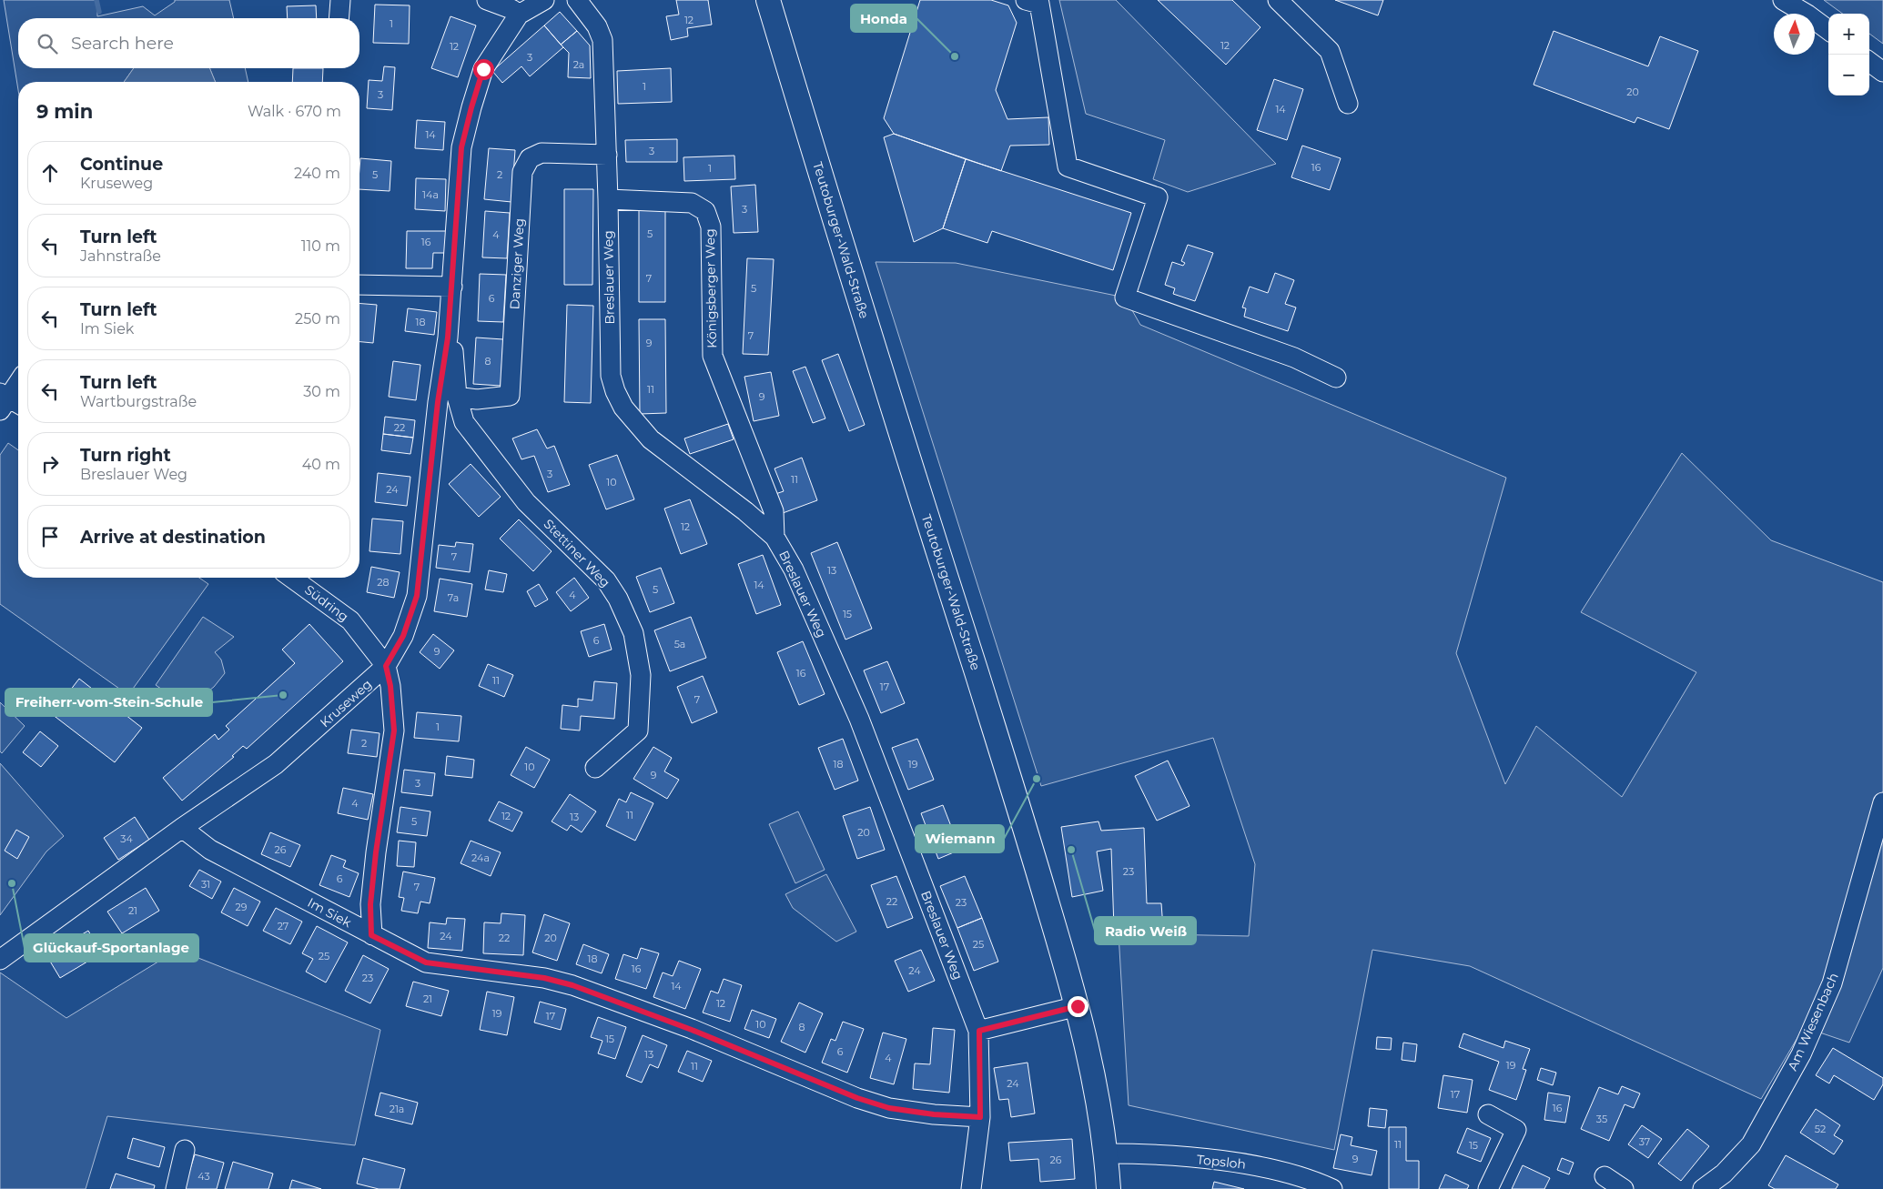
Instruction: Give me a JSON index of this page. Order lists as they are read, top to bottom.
{
  "streets": {
    "main road": ["Teutoburger-Wald-Straße"],
    "street": [
      "Danziger Weg",
      "Breslauer Weg",
      "Königsberger Weg",
      "Stettiner Weg",
      "Südring",
      "Kruseweg",
      "Im Siek",
      "Am Wiesenbach",
      "Topsloh"
    ]
  },
  "crossings": [
    ["Teutoburger-Wald-Straße", "Topsloh"],
    ["Danziger Weg", "Breslauer Weg"],
    ["Danziger Weg", "Stettiner Weg"],
    ["Breslauer Weg", "Königsberger Weg"],
    ["Südring", "Kruseweg"],
    ["Südring", "Im Siek"],
    ["Kruseweg", "Im Siek"]
  ],
  "places": [
    "Honda",
    "Freiherr-vom-Stein-Schule",
    "Wiemann",
    "Radio Weiß",
    "Glückauf-Sportanlage"
  ],
  "house_numbers": [
    "12",
    "1",
    "12",
    "12",
    "3",
    "2a",
    "1",
    "20",
    "3",
    "14",
    "14",
    "3",
    "16",
    "1",
    "5",
    "2",
    "14a",
    "3",
    "5",
    "4",
    "16",
    "7",
    "5",
    "6",
    "18",
    "7",
    "9",
    "8",
    "11",
    "9",
    "22",
    "3",
    "11",
    "10",
    "24",
    "12",
    "7",
    "13",
    "28",
    "14",
    "5",
    "4",
    "7a",
    "15",
    "6",
    "5a",
    "9",
    "16",
    "11",
    "17",
    "7",
    "1",
    "2",
    "18",
    "19",
    "10",
    "9",
    "3",
    "4",
    "11",
    "12",
    "13",
    "5",
    "20",
    "34",
    "26",
    "24a",
    "23",
    "6",
    "31",
    "7",
    "22",
    "23",
    "29",
    "21",
    "27",
    "24",
    "22",
    "20",
    "25",
    "25",
    "18",
    "16",
    "24",
    "23",
    "14",
    "21",
    "12",
    "19",
    "17",
    "10",
    "8",
    "15",
    "6",
    "13",
    "4",
    "19",
    "11",
    "24",
    "17",
    "16",
    "21a",
    "35",
    "52",
    "37",
    "11",
    "15",
    "9",
    "26",
    "43"
  ],
  "north": "top",
  "page": {
    "map_buttons": ["+", "−"],
    "search": "Search here",
    "heading": ["9 min", "Walk · 670 m"],
    "list": [
      ["Continue", "Kruseweg", "240 m"],
      ["Turn left", "Jahnstraße", "110 m"],
      ["Turn left", "Im Siek", "250 m"],
      ["Turn left", "Wartburgstraße", "30 m"],
      ["Turn right", "Breslauer Weg", "40 m"],
      "Arrive at destination"
    ]
  }
}
